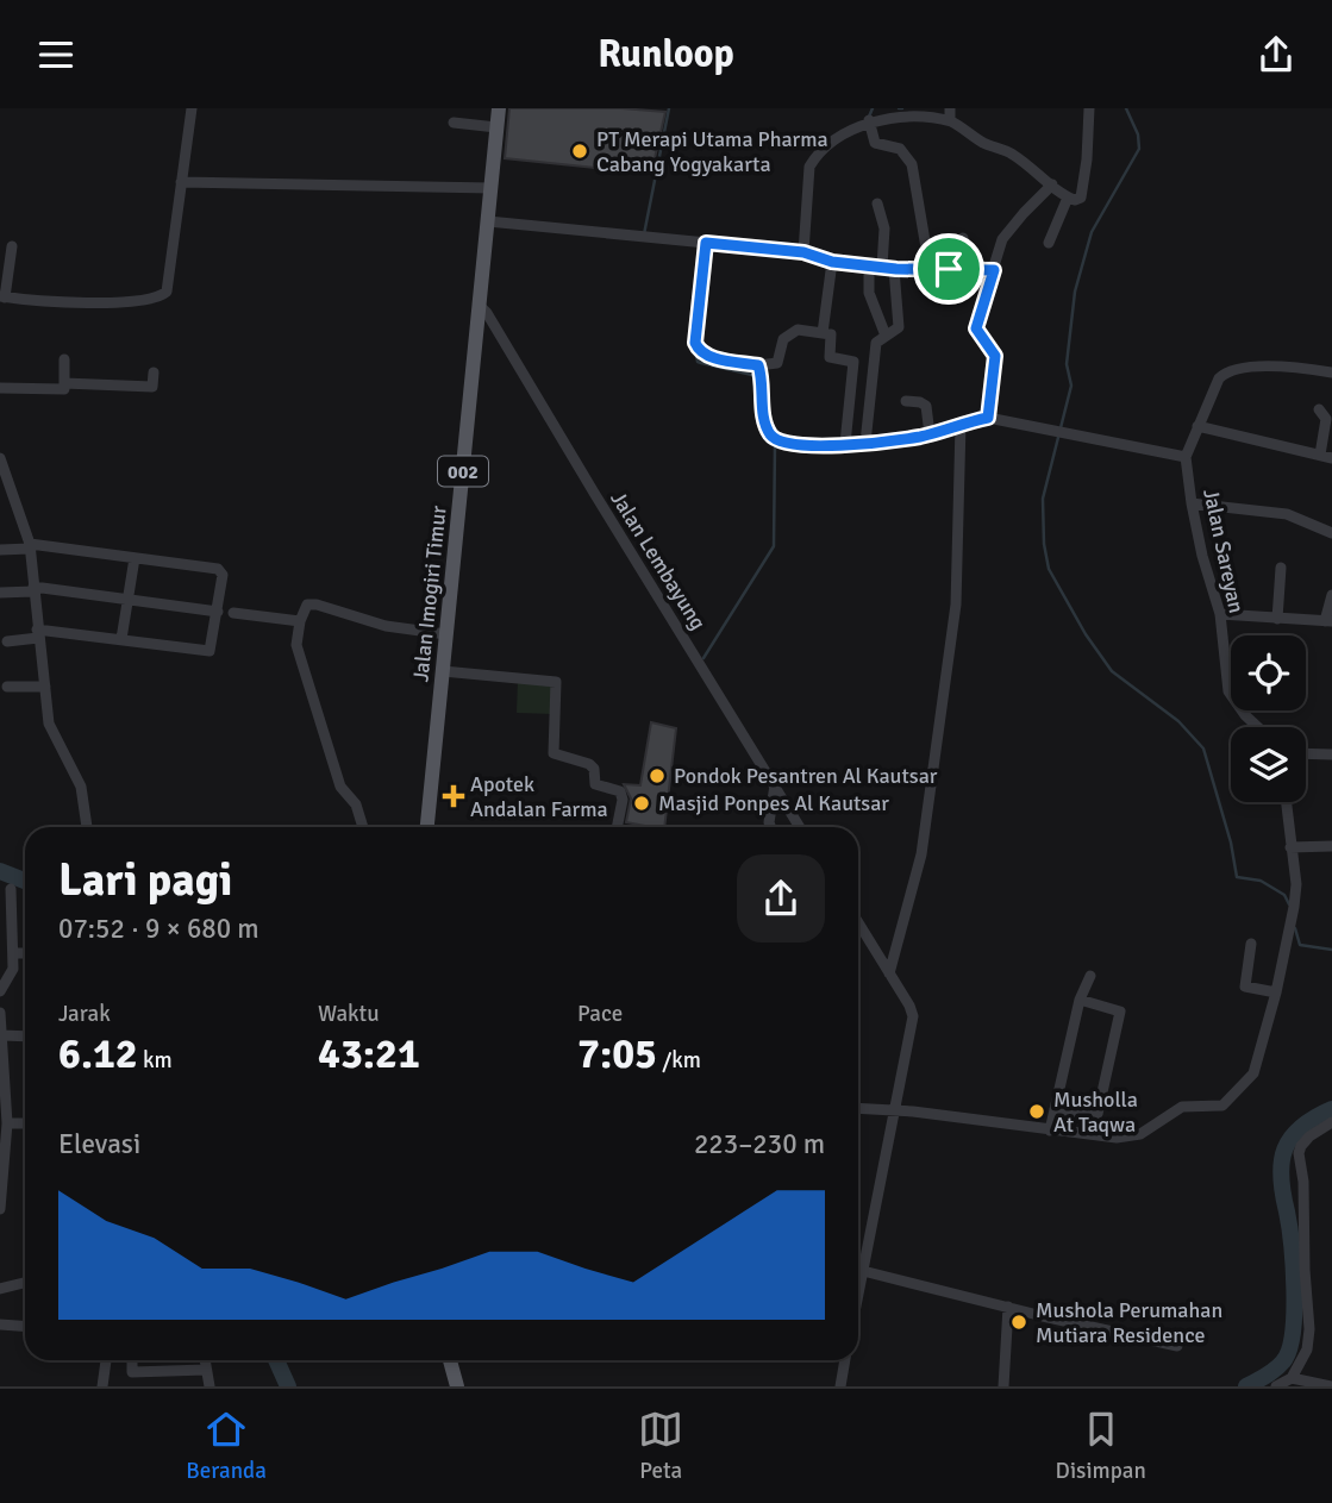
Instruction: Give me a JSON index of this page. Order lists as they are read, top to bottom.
{
  "streets": {
    "main road": ["002", "Jalan Imogiri Timur"],
    "street": ["Jalan Sareyan", "Jalan Lembayung"]
  },
  "crossings": [
    ["Jalan Lembayung", "Jalan Imogiri Timur"]
  ],
  "places": {
    "other": [
      "PT Merapi Utama Pharma Cabang Yogyakarta",
      "Pondok Pesantren Al Kautsar",
      "Masjid Ponpes Al Kautsar",
      "Musholla At Taqwa",
      "Mushola Perumahan Mutiara Residence"
    ],
    "health": ["Apotek Andalan Farma"]
  },
  "page": {
    "header": "Runloop",
    "heading": ["Lari pagi", "07:52 · 9 × 680 m"],
    "stats": [
      ["Jarak", "6.12 km"],
      ["Waktu", "43:21"],
      ["Pace", "7:05 /km"]
    ],
    "chart": ["Elevasi", "223–230 m"],
    "tabs": ["Beranda", "Peta", "Disimpan"]
  }
}
